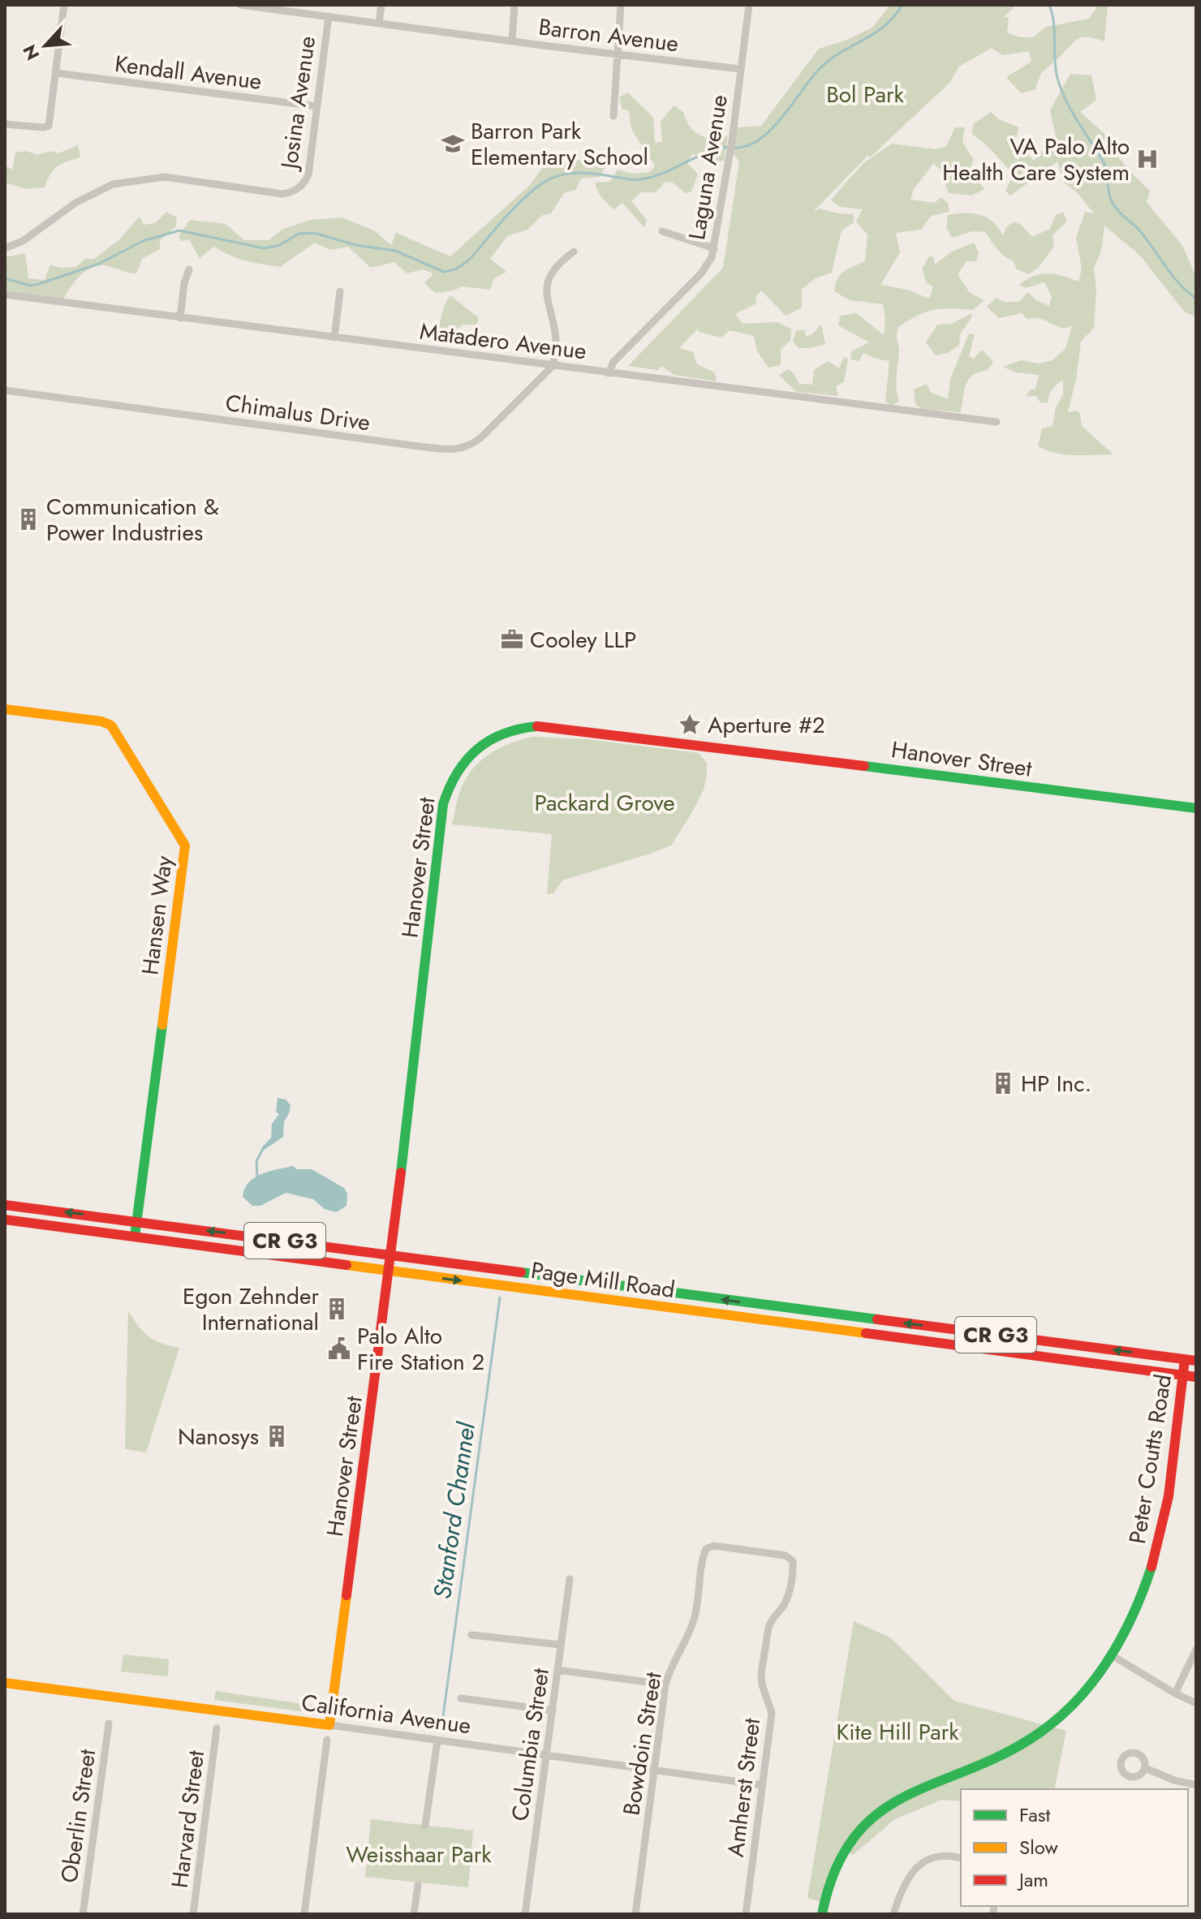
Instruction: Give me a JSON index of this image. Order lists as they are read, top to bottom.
{
  "streets": {
    "street": [
      "Barron Avenue",
      "Kendall Avenue",
      "Josina Avenue",
      "Laguna Avenue",
      "Matadero Avenue",
      "Chimalus Drive",
      "Hanover Street",
      "Hansen Way",
      "CR G3",
      "Page Mill Road",
      "Peter Coutts Road",
      "California Avenue",
      "Bowdoin Street",
      "Columbia Street",
      "Amherst Street",
      "Oberlin Street",
      "Harvard Street"
    ]
  },
  "crossings": [
    ["Barron Avenue", "Josina Avenue"],
    ["Barron Avenue", "Laguna Avenue"],
    ["Kendall Avenue", "Josina Avenue"],
    ["Laguna Avenue", "Matadero Avenue"],
    ["Matadero Avenue", "Chimalus Drive"],
    ["Hanover Street", "Page Mill Road"],
    ["Hanover Street", "California Avenue"],
    ["Hansen Way", "Page Mill Road"],
    ["Page Mill Road", "Peter Coutts Road"],
    ["California Avenue", "Bowdoin Street"],
    ["California Avenue", "Columbia Street"],
    ["California Avenue", "Amherst Street"],
    ["Bowdoin Street", "Amherst Street"]
  ],
  "water": ["Stanford Channel"],
  "parks": [
    "Bol Park",
    "Packard Grove",
    "Kite Hill Park",
    "Weisshaar Park"
  ],
  "places": {
    "school or university": ["Barron Park Elementary School"],
    "hospital": ["VA Palo Alto Health Care System"],
    "building": [
      "Communication & Power Industries",
      "HP Inc.",
      "Egon Zehnder International",
      "Nanosys"
    ],
    "office": ["Cooley LLP"],
    "place": ["Aperture #2"],
    "public building": ["Palo Alto Fire Station 2"]
  },
  "legend": ["Fast", "Slow", "Jam"],
  "north": "bottom left"
}
